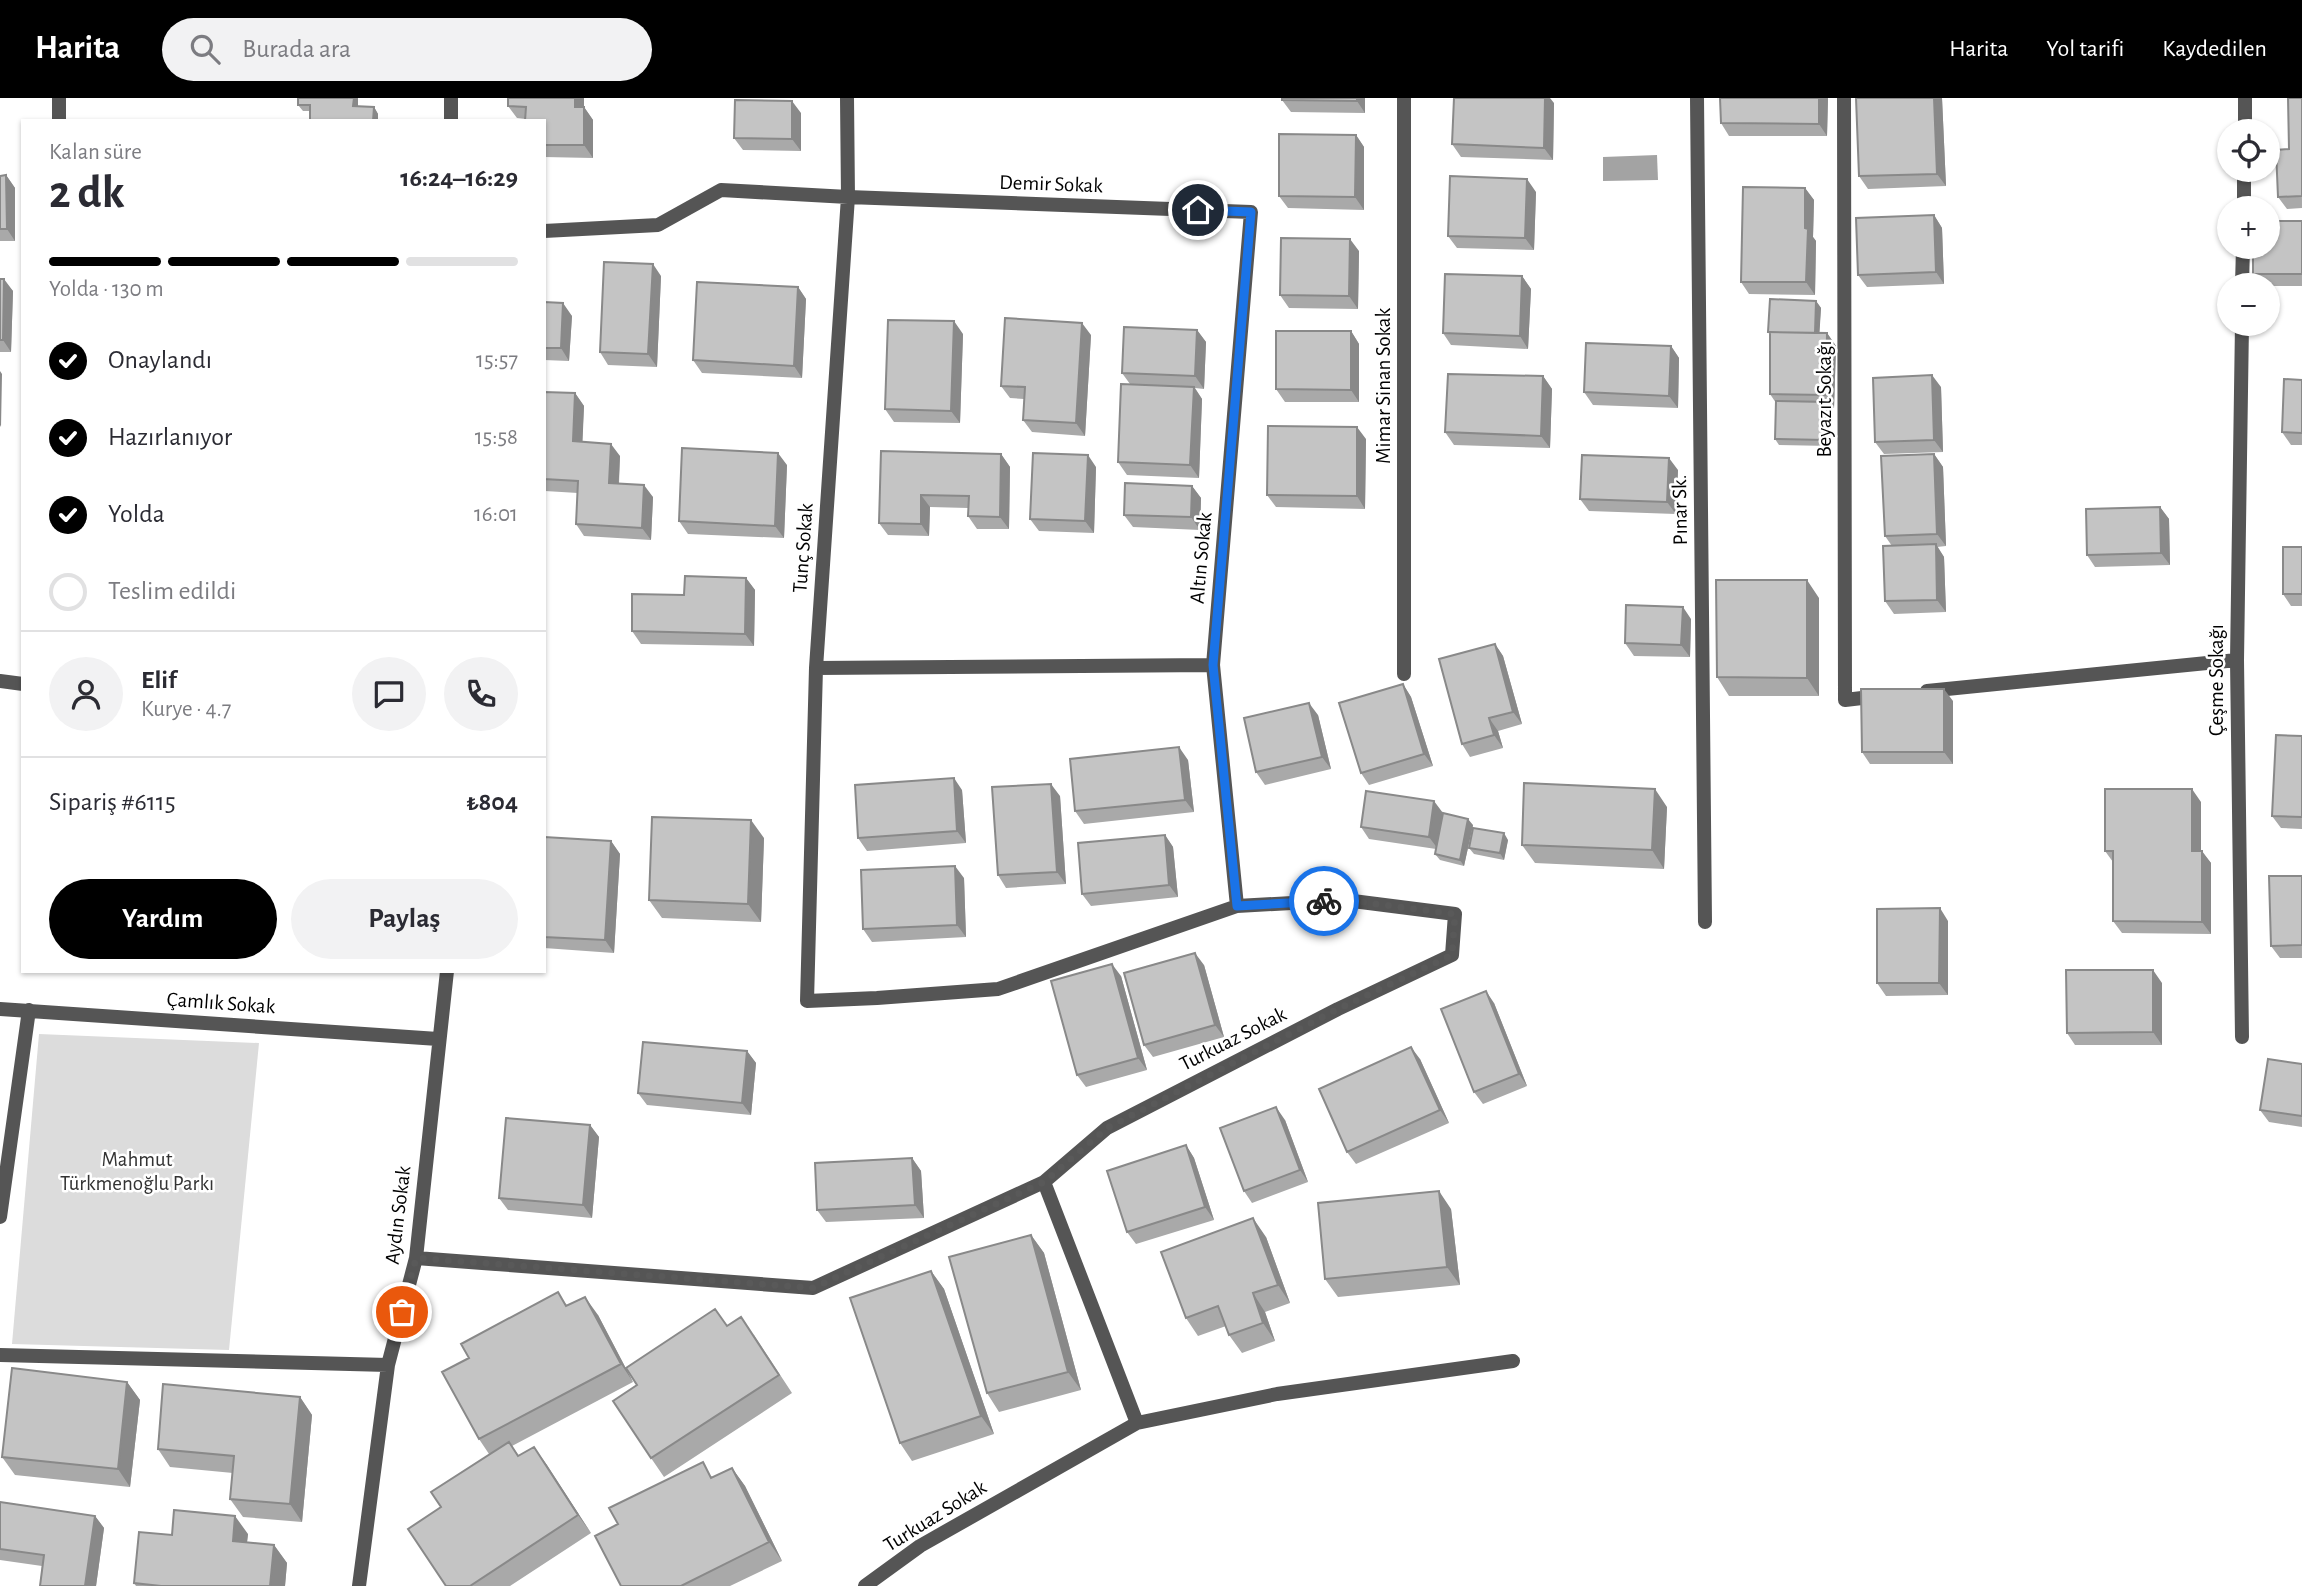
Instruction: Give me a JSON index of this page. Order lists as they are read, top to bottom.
{
  "streets": {
    "street": [
      "Demir Sokak",
      "Mimar Sinan Sokak",
      "Beyazıt Sokağı",
      "Pınar Sk.",
      "Tunç Sokak",
      "Altın Sokak",
      "Çeşme Sokağı",
      "Çamlık Sokak",
      "Turkuaz Sokak",
      "Aydın Sokak"
    ]
  },
  "crossings": [
    ["Demir Sokak", "Tunç Sokak"],
    ["Demir Sokak", "Altın Sokak"],
    ["Beyazıt Sokağı", "Çeşme Sokağı"],
    ["Tunç Sokak", "Altın Sokak"],
    ["Tunç Sokak", "Turkuaz Sokak"],
    ["Altın Sokak", "Turkuaz Sokak"],
    ["Çamlık Sokak", "Aydın Sokak"]
  ],
  "parks": ["Mahmut Türkmenoğlu Parkı"],
  "page": {
    "header": "Harita",
    "search": "Burada ara",
    "nav": ["Harita", "Yol tarifi", "Kaydedilen"],
    "map_buttons": ["+", "−"],
    "heading": ["2 dk", "Kalan süre", "16:24–16:29"],
    "panel": [
      "Elif",
      "Kurye · 4.7",
      "Sipariş #6115",
      "₺804"
    ],
    "bar": "Yolda · 130 m",
    "list": [
      ["Onaylandı", "15:57"],
      ["Hazırlanıyor", "15:58"],
      ["Yolda", "16:01"],
      "Teslim edildi"
    ],
    "buttons": ["Yardım", "Paylaş"]
  }
}
